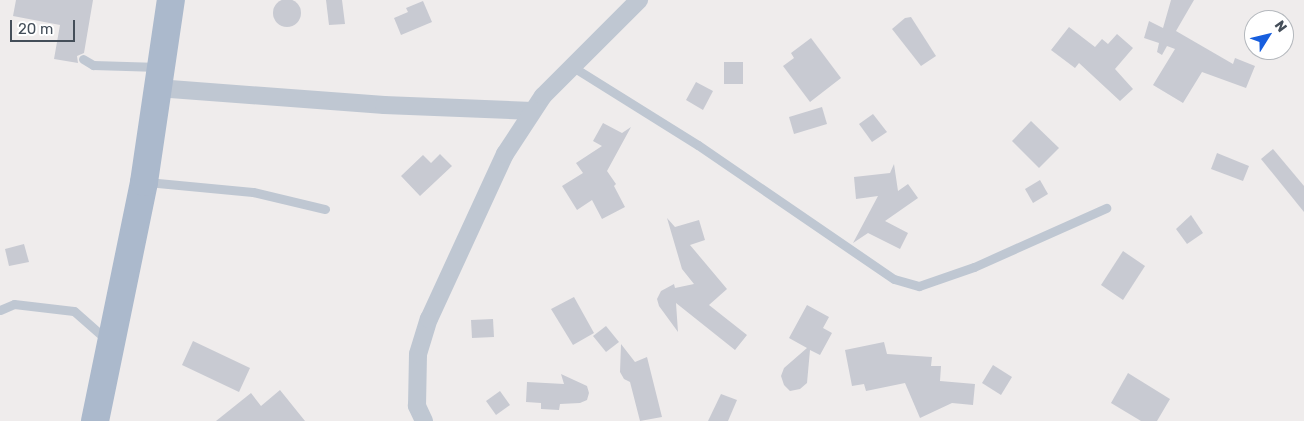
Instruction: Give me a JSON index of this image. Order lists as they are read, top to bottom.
{
  "scale_bar": "20 m",
  "north": "top right"
}
